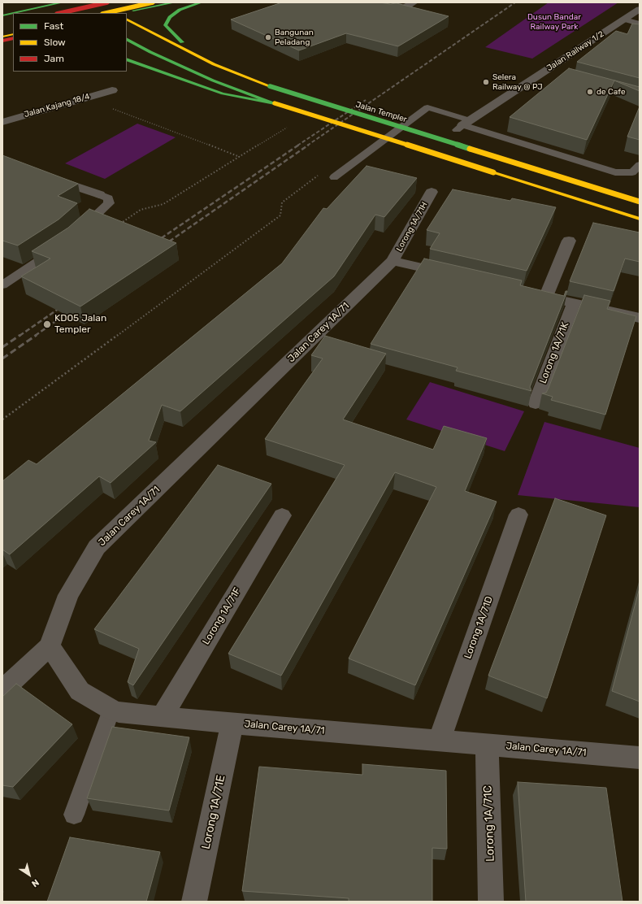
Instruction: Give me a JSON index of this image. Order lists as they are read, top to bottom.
{
  "streets": {
    "main road": ["Jalan Templer"],
    "street": [
      "Jalan Railway 1/2",
      "Jalan Kajang 18/4",
      "Lorong 1A/71H",
      "Jalan Carey 1A/71",
      "Lorong 1A/71K",
      "Lorong 1A/71F",
      "Lorong 1A/71D",
      "Lorong 1A/71E",
      "Lorong 1A/71C"
    ]
  },
  "crossings": [
    ["Lorong 1A/71H", "Jalan Carey 1A/71"],
    ["Jalan Carey 1A/71", "Lorong 1A/71F"],
    ["Jalan Carey 1A/71", "Lorong 1A/71D"],
    ["Jalan Carey 1A/71", "Lorong 1A/71E"],
    ["Jalan Carey 1A/71", "Lorong 1A/71C"]
  ],
  "parks": ["Dusun Bandar Railway Park"],
  "places": [
    "Bangunan Peladang",
    "Selera Railway @ PJ",
    "de Cafe",
    "KD05 Jalan Templer"
  ],
  "legend": ["Fast", "Slow", "Jam"],
  "north": "bottom right"
}
